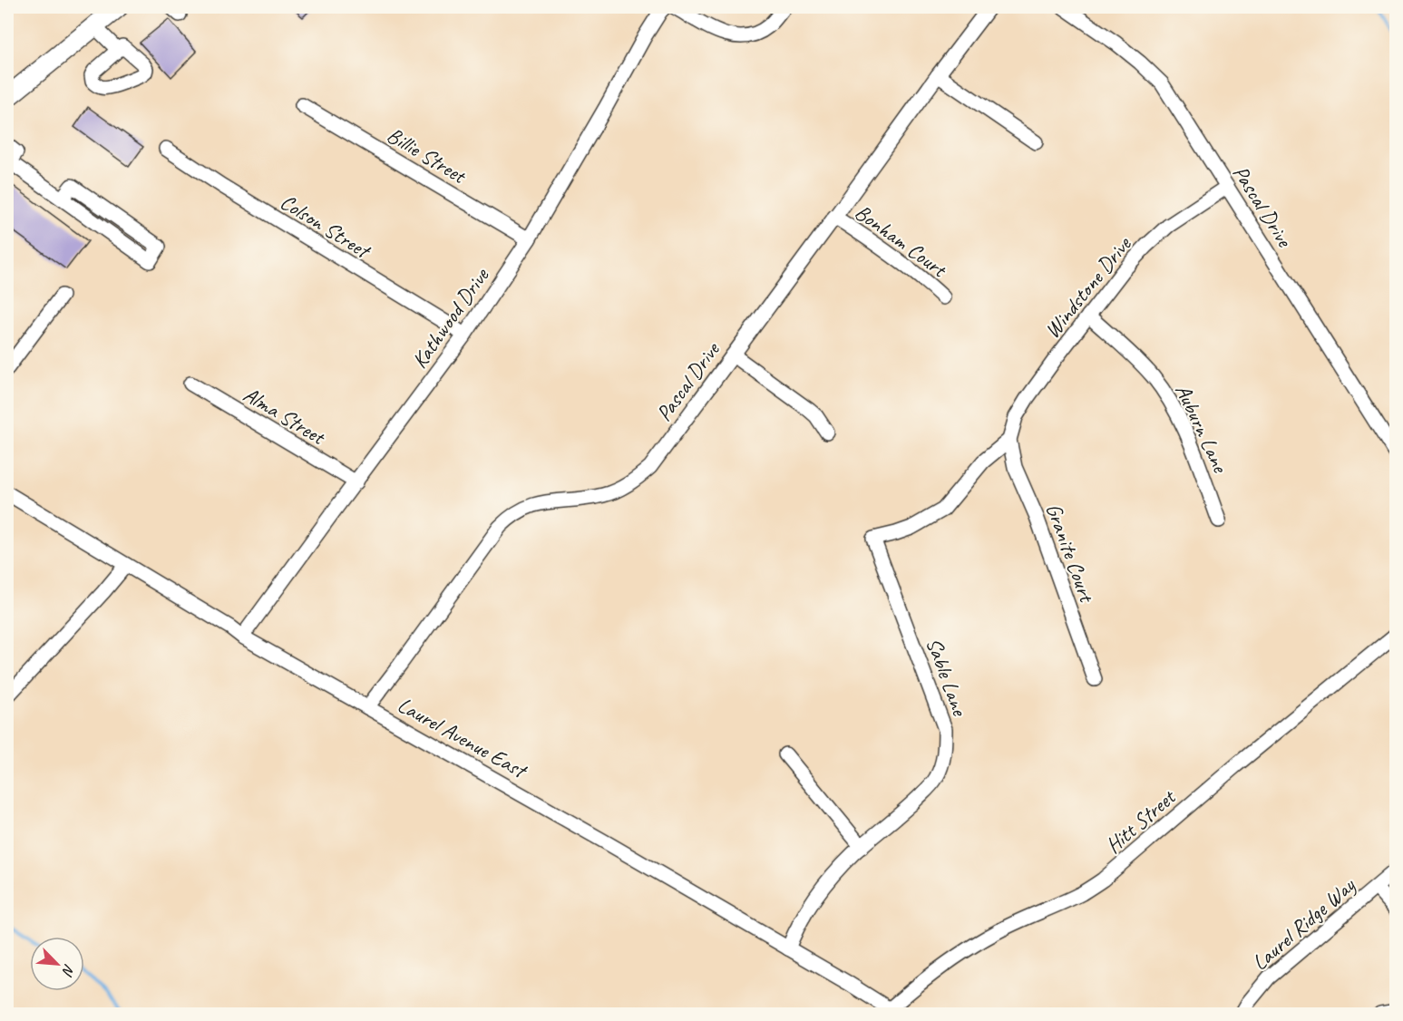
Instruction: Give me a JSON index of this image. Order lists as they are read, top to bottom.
{
  "streets": {
    "street": [
      "Billie Street",
      "Pascal Drive",
      "Colson Street",
      "Bonham Court",
      "Windstone Drive",
      "Kathwood Drive",
      "Alma Street",
      "Auburn Lane",
      "Granite Court",
      "Sable Lane",
      "Laurel Avenue East",
      "Hitt Street",
      "Laurel Ridge Way"
    ]
  },
  "crossings": [
    ["Billie Street", "Kathwood Drive"],
    ["Pascal Drive", "Bonham Court"],
    ["Pascal Drive", "Windstone Drive"],
    ["Pascal Drive", "Laurel Avenue East"],
    ["Colson Street", "Kathwood Drive"],
    ["Windstone Drive", "Auburn Lane"],
    ["Windstone Drive", "Granite Court"],
    ["Windstone Drive", "Sable Lane"],
    ["Kathwood Drive", "Alma Street"],
    ["Kathwood Drive", "Laurel Avenue East"],
    ["Granite Court", "Sable Lane"],
    ["Sable Lane", "Laurel Avenue East"],
    ["Laurel Avenue East", "Hitt Street"]
  ],
  "north": "bottom right"
}
